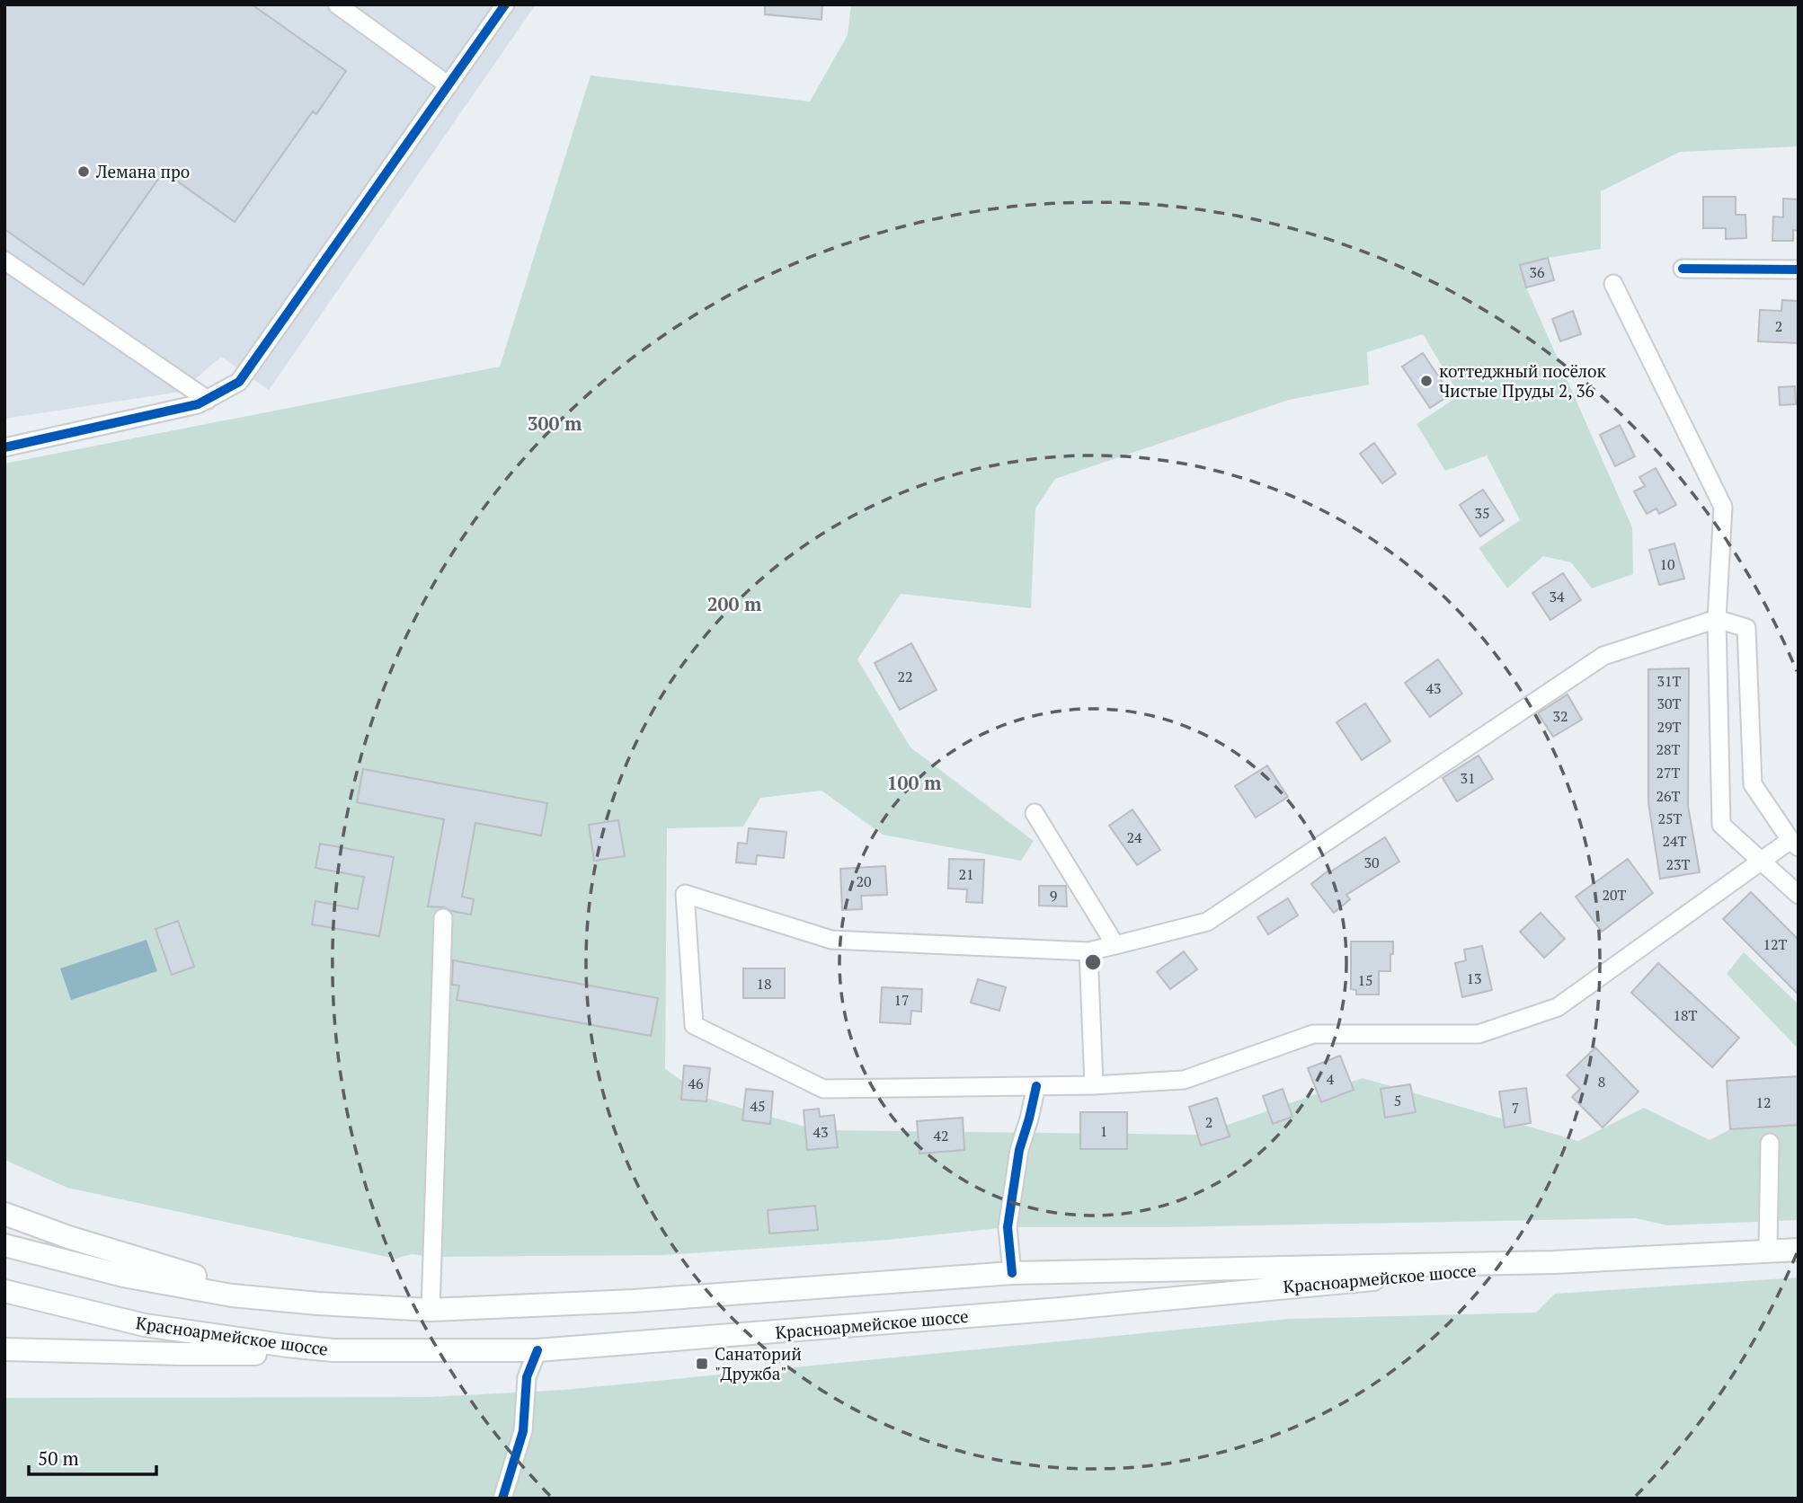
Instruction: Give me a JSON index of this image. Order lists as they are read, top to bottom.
{
  "streets": {
    "main road": ["Красноармейское шоссе"]
  },
  "places": {
    "other": ["Лемана про", "коттеджный посёлок Чистые Пруды 2, 36"],
    "transit": ["Санаторий \"Дружба\""]
  },
  "house_numbers": [
    "36",
    "2",
    "35",
    "10",
    "34",
    "22",
    "31Т",
    "43",
    "30Т",
    "32",
    "29Т",
    "28Т",
    "27Т",
    "31",
    "26Т",
    "25Т",
    "24",
    "24Т",
    "30",
    "23Т",
    "21",
    "20",
    "20Т",
    "9",
    "12Т",
    "13",
    "15",
    "18",
    "17",
    "18Т",
    "4",
    "8",
    "46",
    "5",
    "12",
    "45",
    "7",
    "2",
    "1",
    "43",
    "42"
  ],
  "scale_bar": "50 m",
  "rings": ["300 m", "200 m", "100 m"]
}
